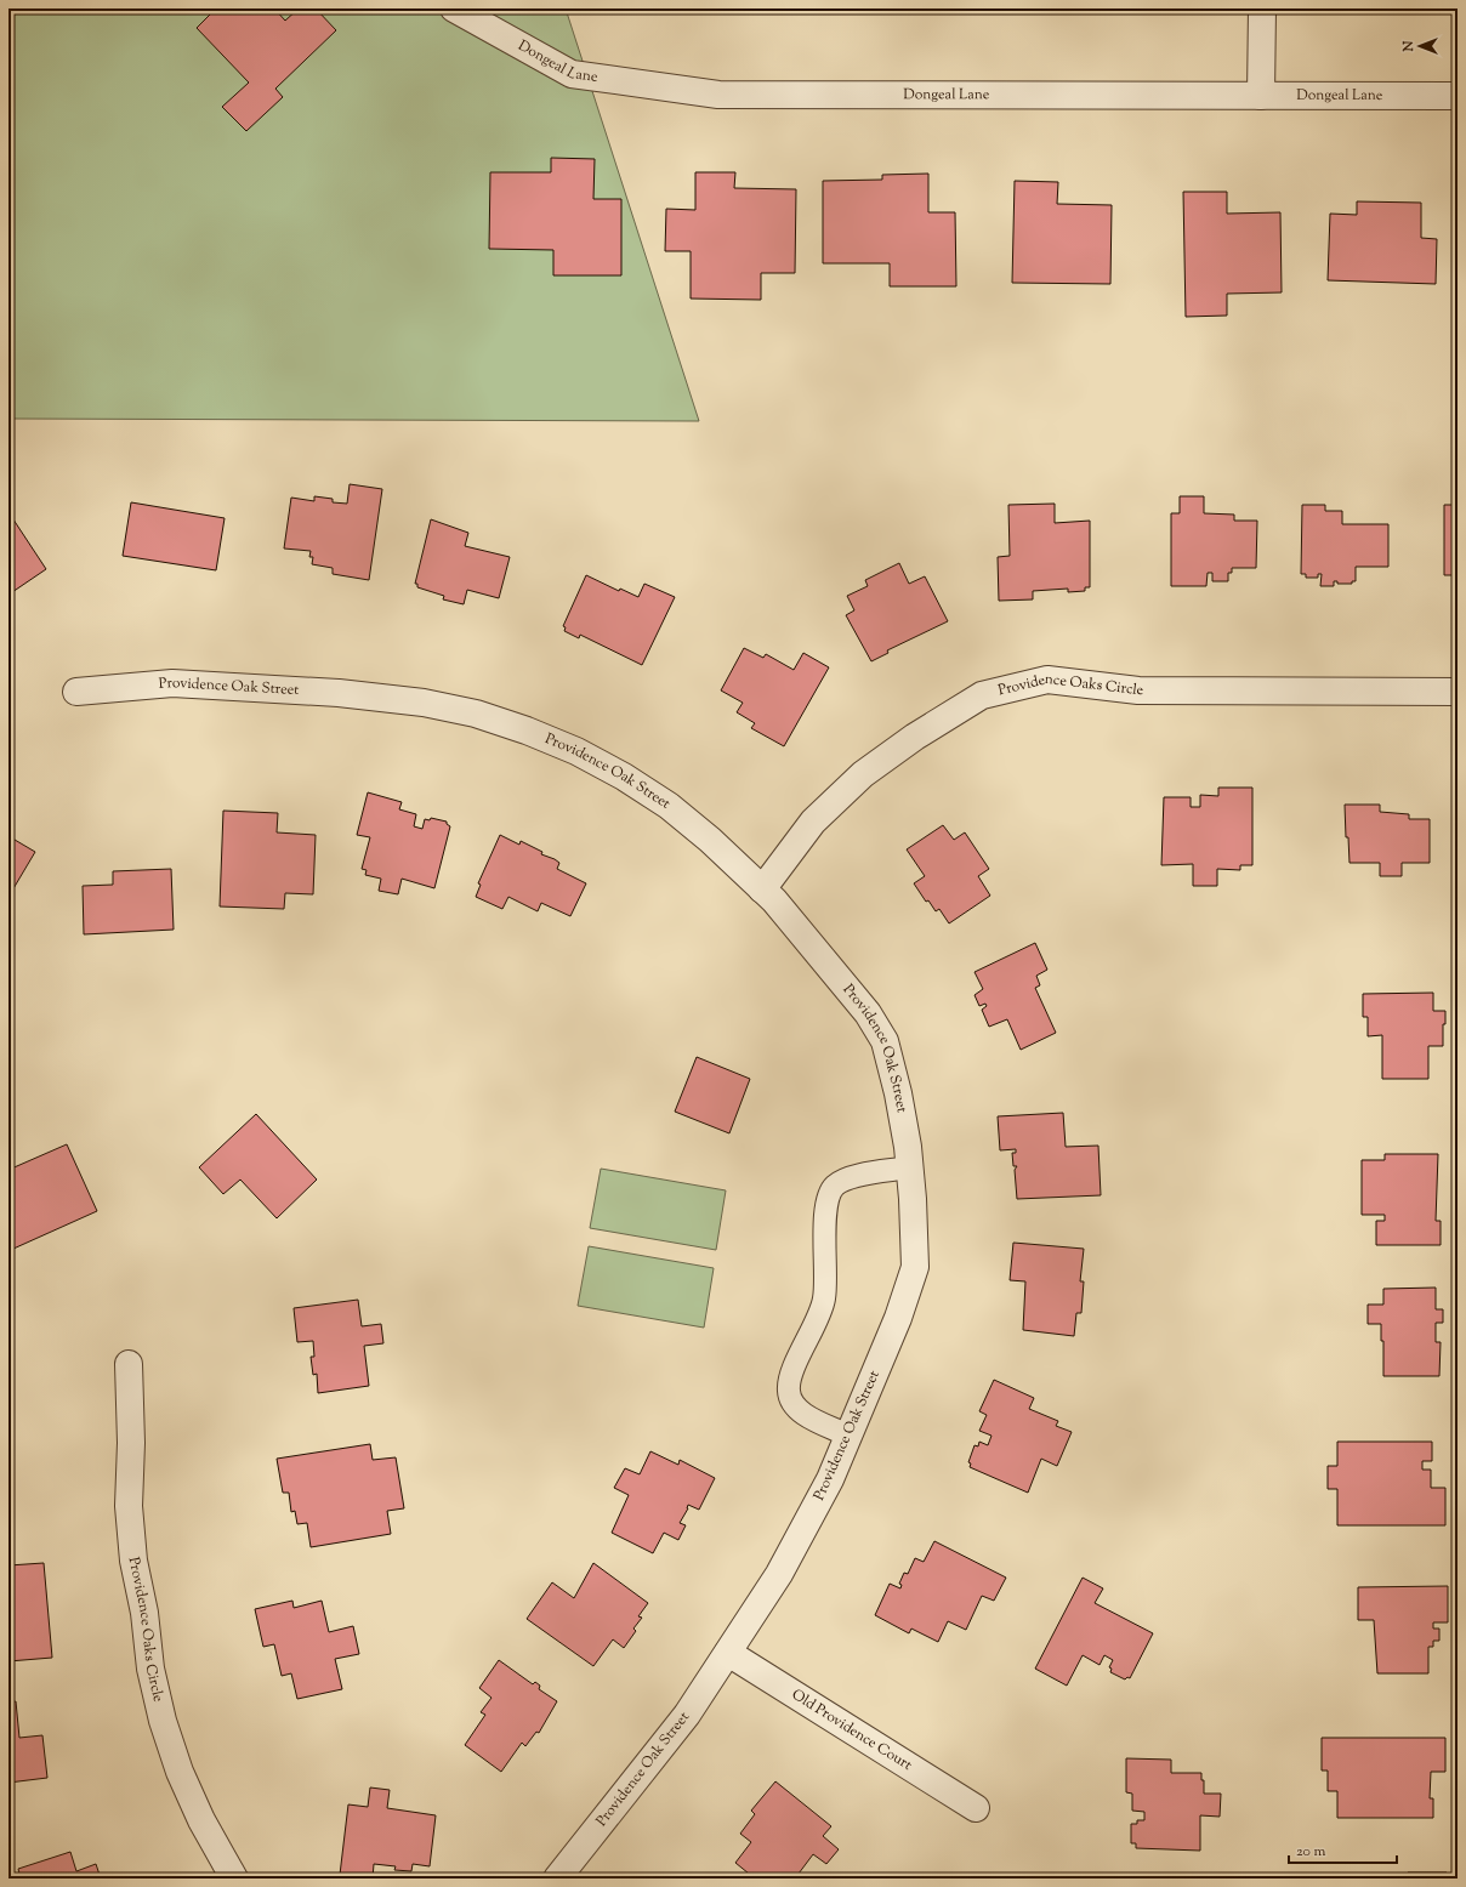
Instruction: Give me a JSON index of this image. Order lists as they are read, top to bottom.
{
  "streets": {
    "street": [
      "Dongeal Lane",
      "Providence Oak Street",
      "Providence Oaks Circle",
      "Old Providence Court"
    ]
  },
  "crossings": [
    ["Providence Oak Street", "Providence Oaks Circle"],
    ["Providence Oak Street", "Old Providence Court"]
  ],
  "scale_bar": "20 m",
  "north": "left"
}
